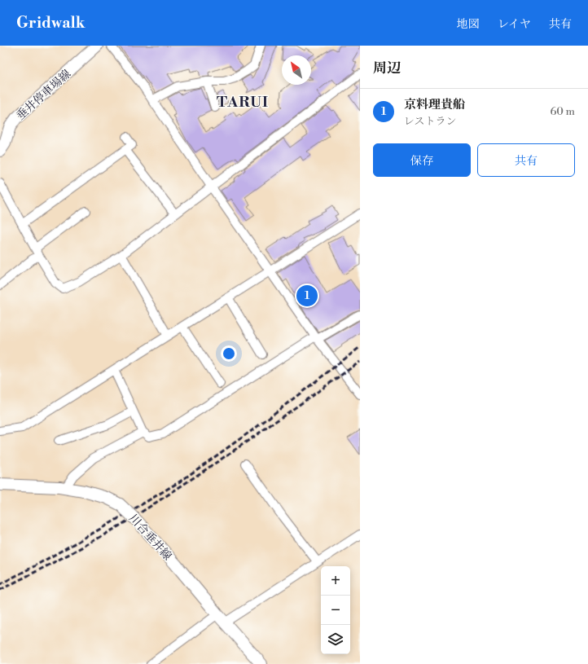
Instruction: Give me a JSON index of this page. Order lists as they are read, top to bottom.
{
  "streets": {
    "main road": ["垂井停車場線", "川合垂井線"]
  },
  "districts": ["TARUI"],
  "north": "top left",
  "page": {
    "header": "Gridwalk",
    "nav": ["地図", "レイヤ", "共有"],
    "heading": "周辺",
    "list": [
      {
        "mark": "1",
        "name": "京料理貴船",
        "note": "レストラン",
        "value": "60 m"
      }
    ],
    "buttons": ["保存", "共有"],
    "pins": "1",
    "map_buttons": ["+", "−"]
  }
}
